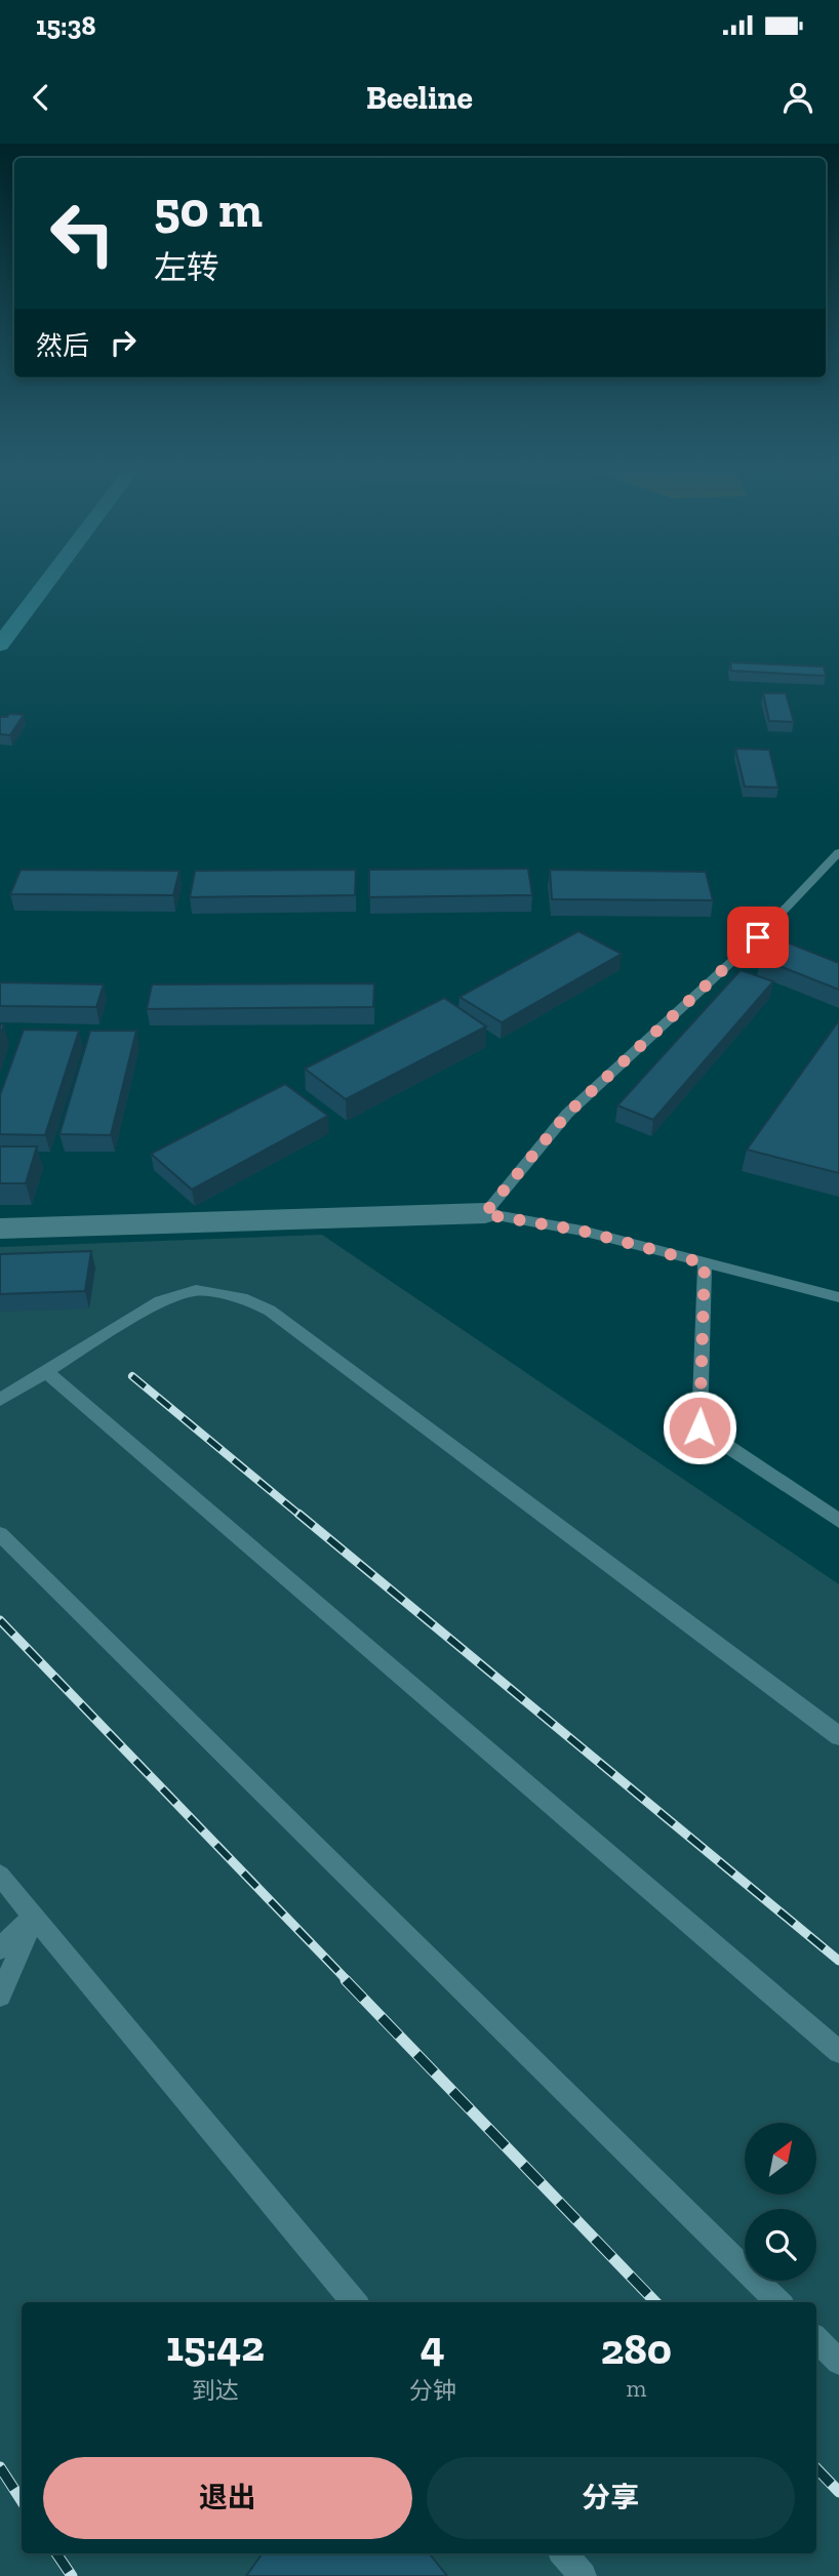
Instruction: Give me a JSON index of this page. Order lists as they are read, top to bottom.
{
  "north": "top right",
  "page": {
    "status": "15:38",
    "header": "Beeline",
    "turn": ["50 m", "左转"],
    "then": "然后",
    "eta": [
      "15:42",
      "到达",
      "4",
      "分钟",
      "280",
      "m"
    ],
    "buttons": ["退出", "分享"]
  }
}
